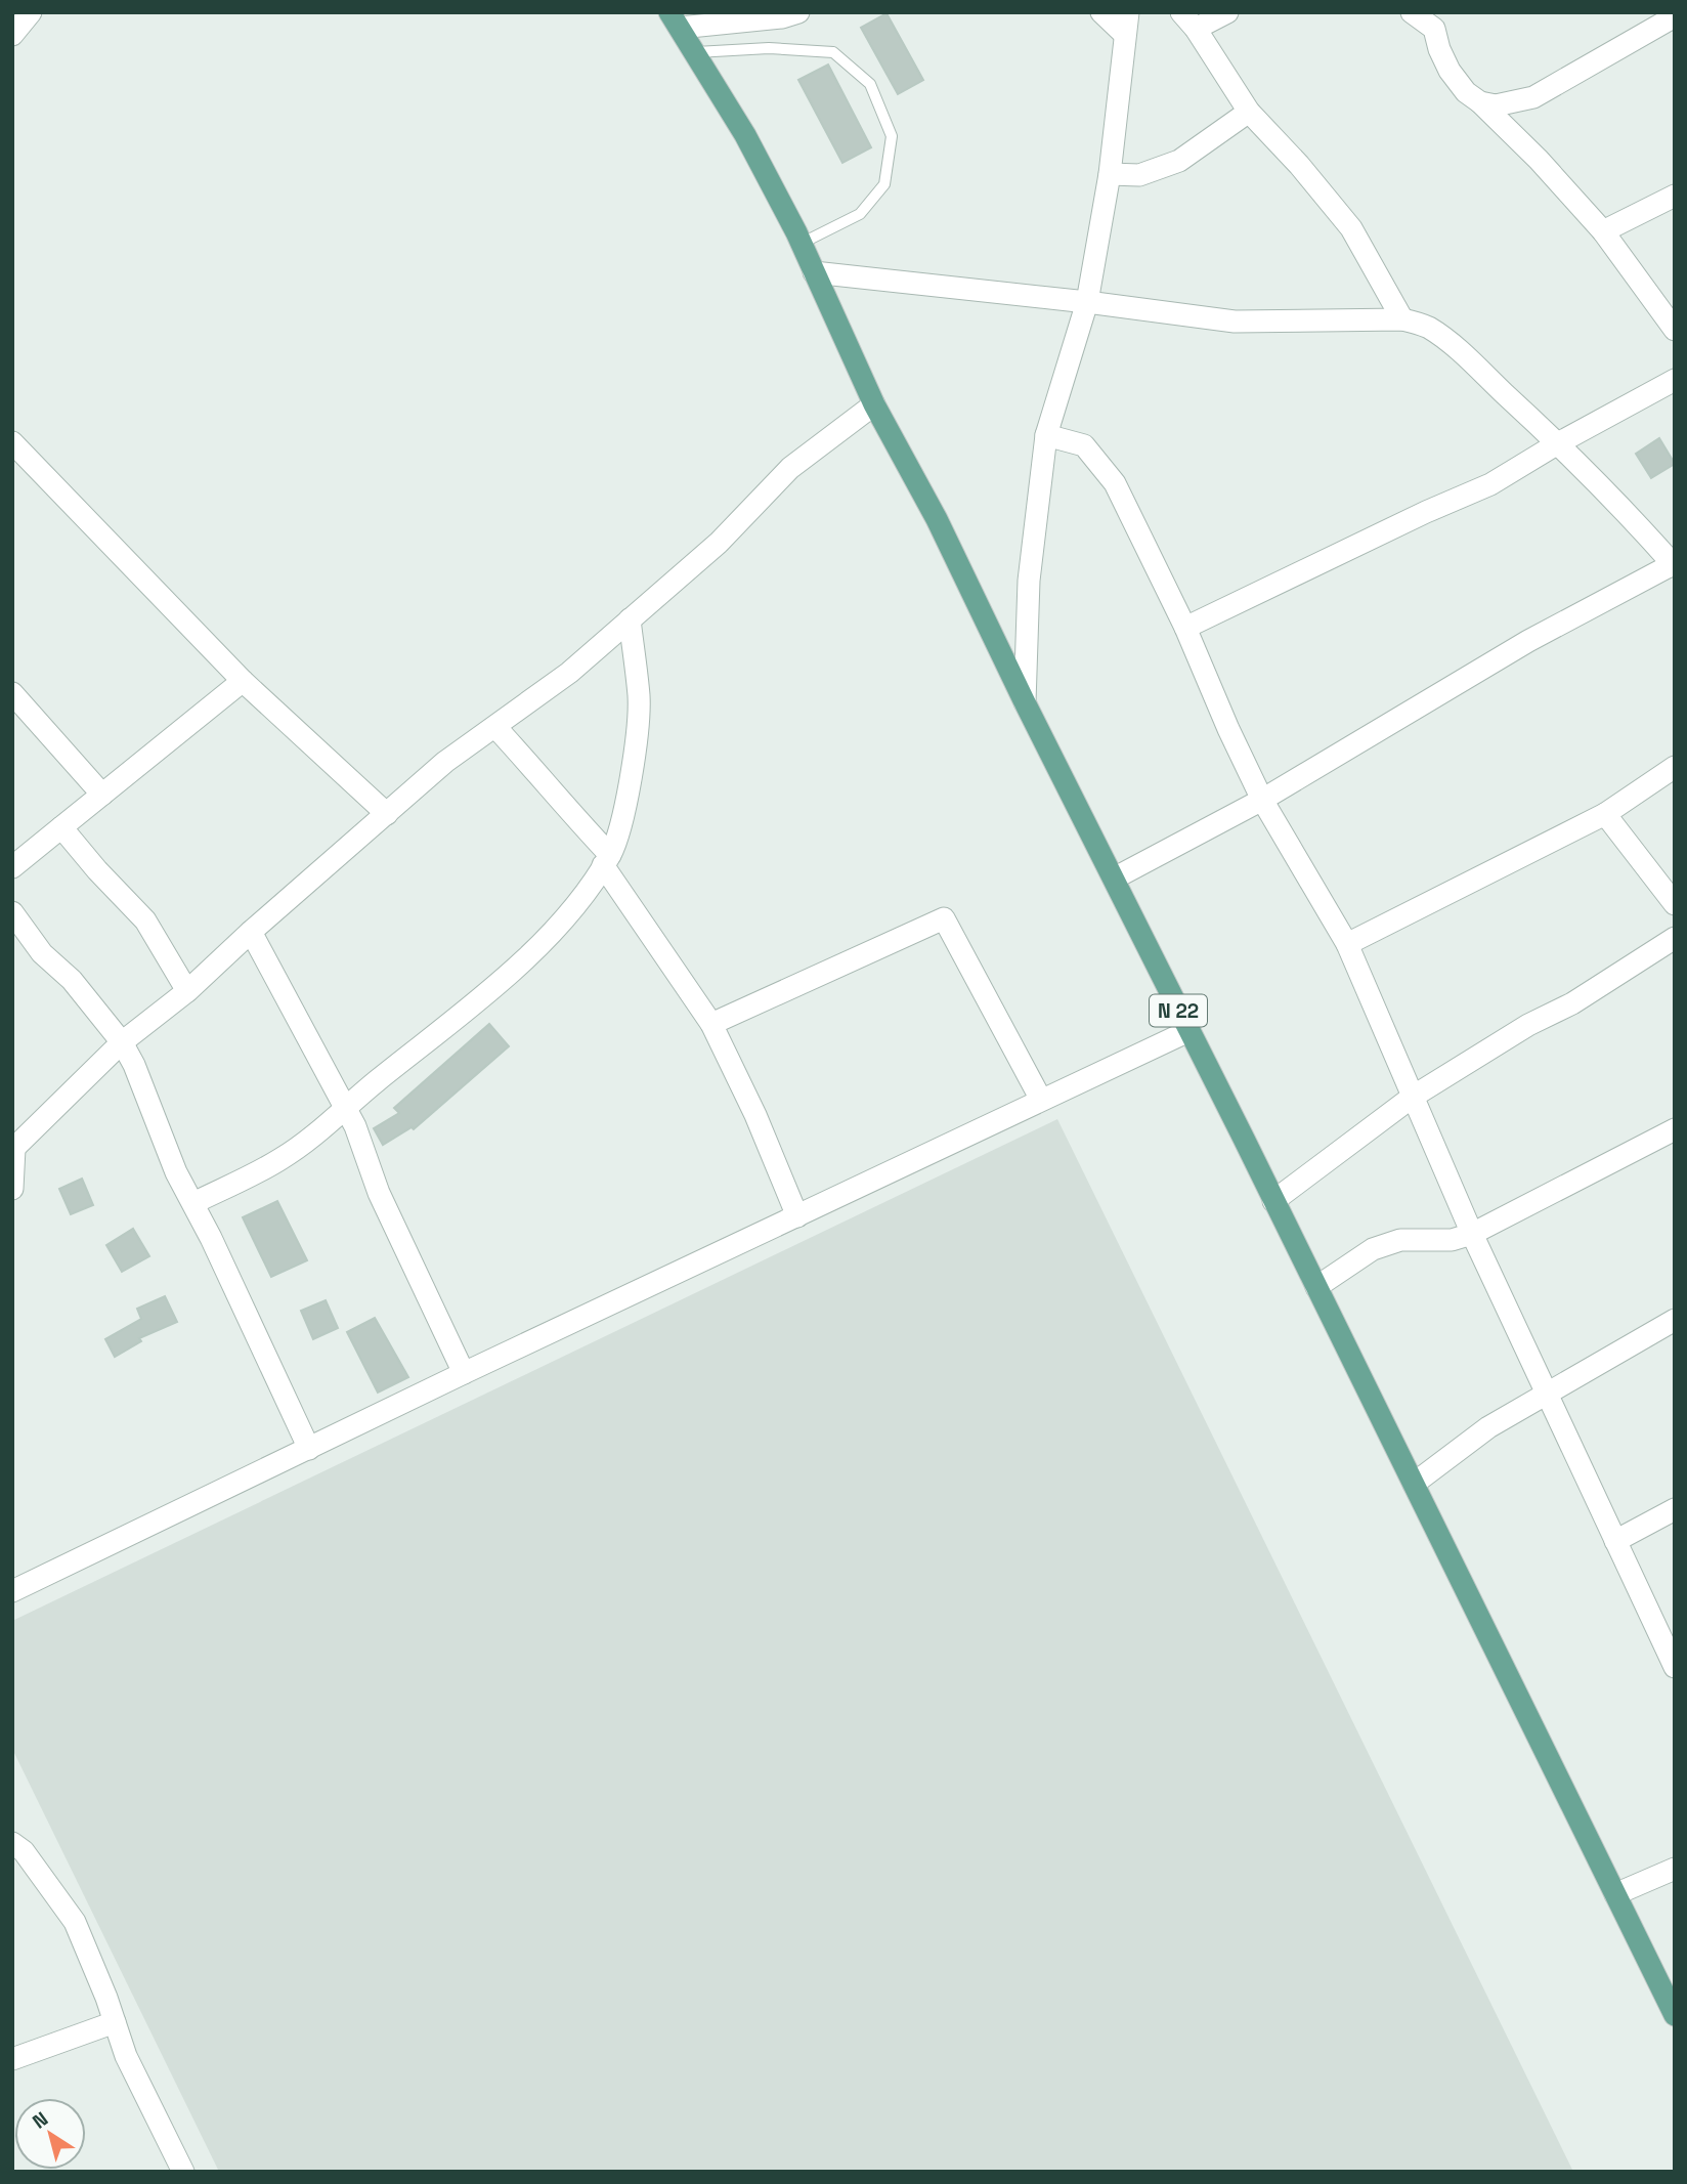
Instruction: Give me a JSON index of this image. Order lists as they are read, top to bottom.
{
  "streets": {
    "main road": ["N 22"]
  },
  "north": "top left"
}
